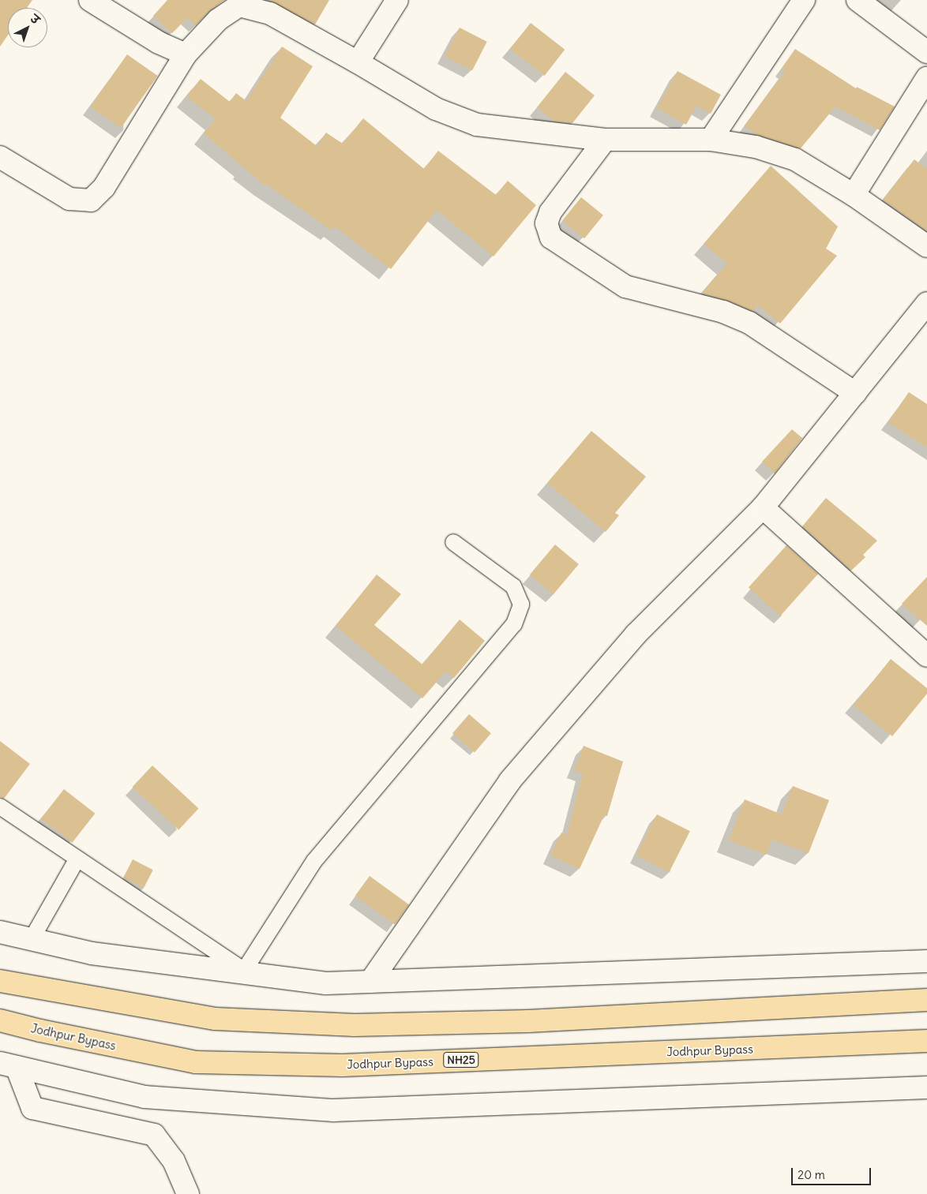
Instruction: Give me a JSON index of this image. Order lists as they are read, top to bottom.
{
  "streets": {
    "highway": ["Jodhpur Bypass", "NH25"]
  },
  "scale_bar": "20 m",
  "north": "top right"
}
